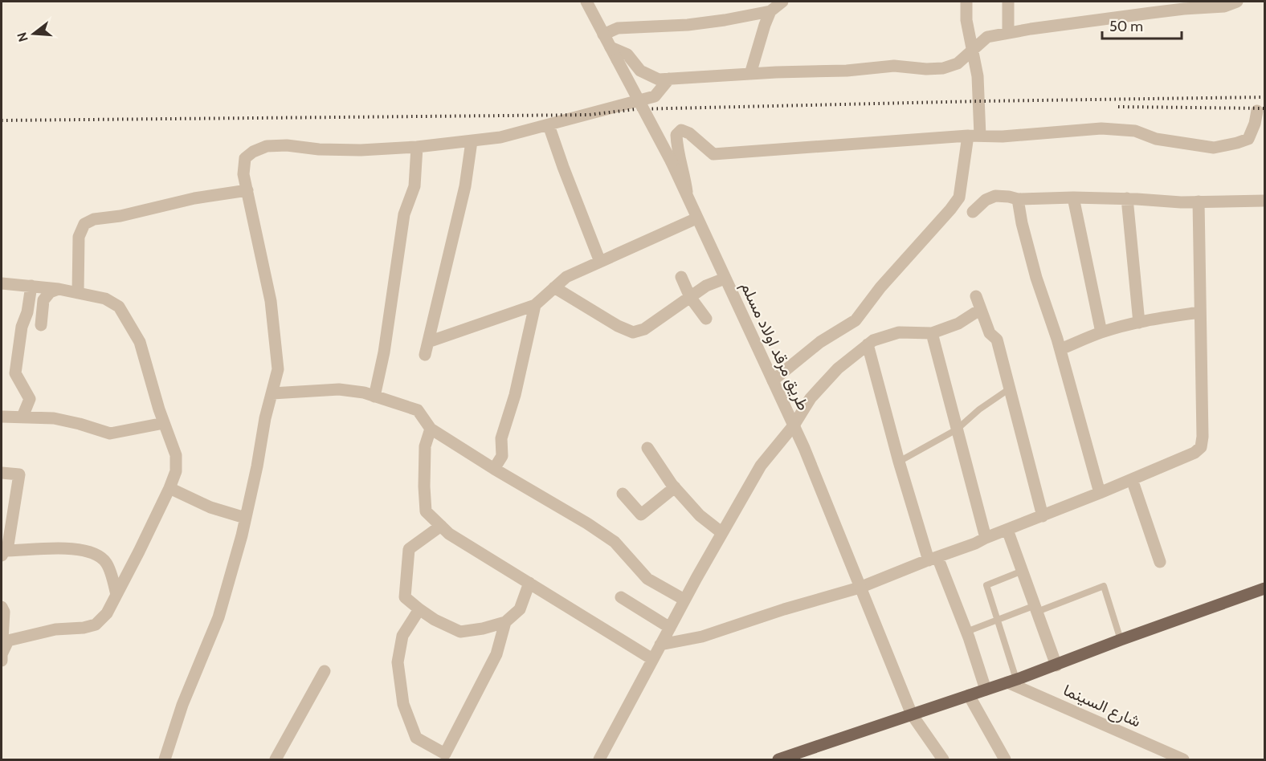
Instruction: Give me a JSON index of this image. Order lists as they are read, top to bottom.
{
  "streets": {
    "street": ["طريق مرقد اولاد مسلم", "شارع السينما"]
  },
  "scale_bar": "50 m",
  "north": "left"
}
